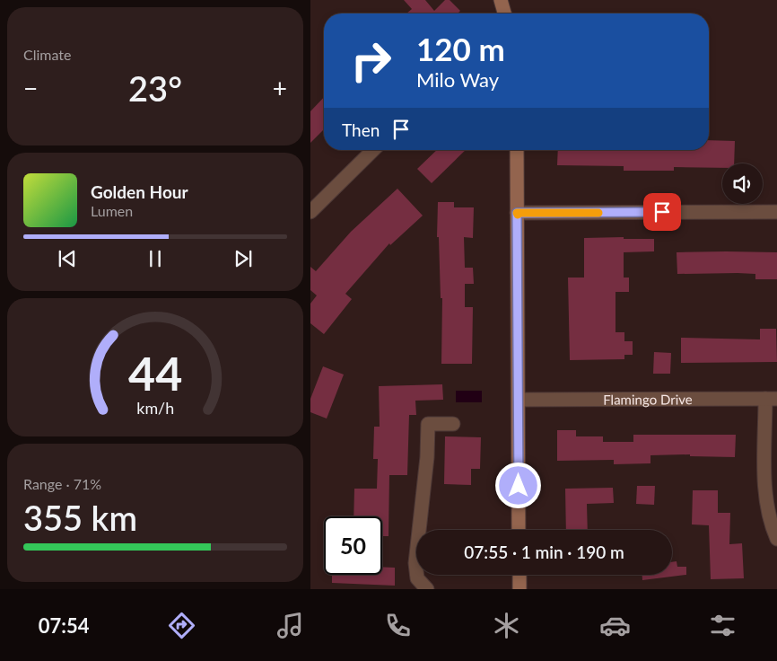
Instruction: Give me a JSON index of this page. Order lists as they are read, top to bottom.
{
  "streets": {
    "street": ["Flamingo Drive"]
  },
  "page": {
    "tile": [
      "Climate",
      ["Range · 71%", "355 km"]
    ],
    "turn": ["120 m", "Milo Way"],
    "heat": ["−", "23°", "+"],
    "then": "Then",
    "song": ["Golden Hour", "Lumen"],
    "limit": "50",
    "trip": "07:55 · 1 min · 190 m",
    "tabs": "07:54",
    "gauge": ["44", "km/h"]
  }
}
